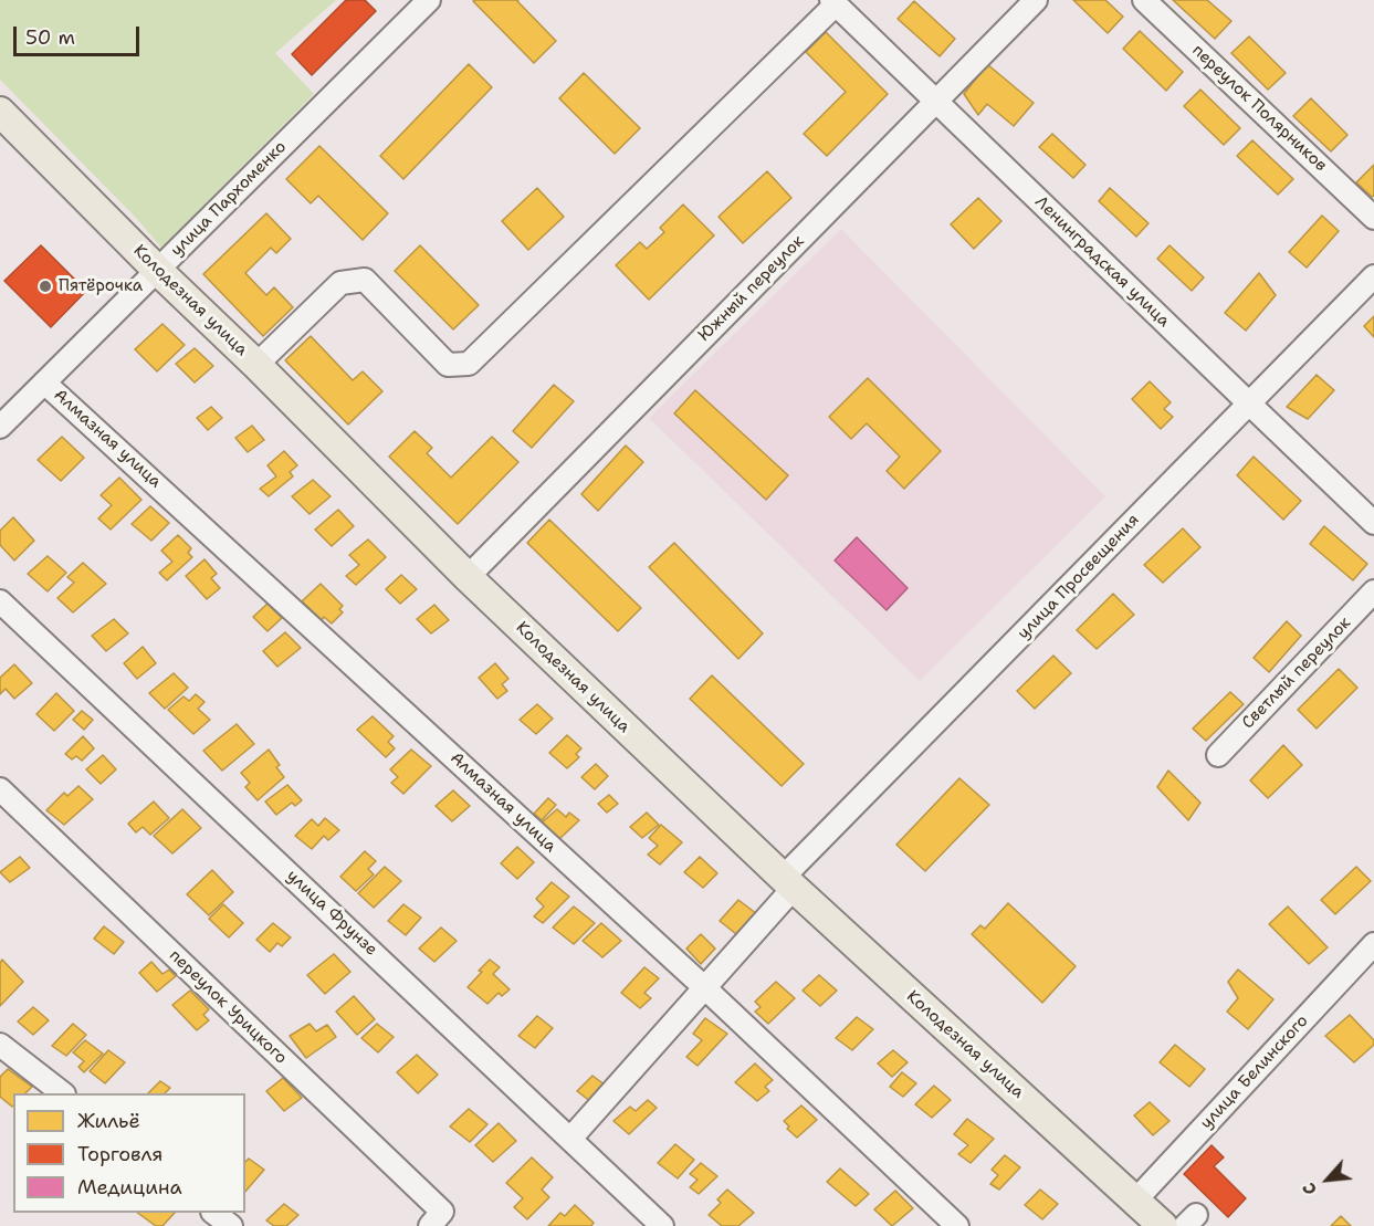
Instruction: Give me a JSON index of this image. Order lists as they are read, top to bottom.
{
  "streets": {
    "main road": ["Колодезная улица"],
    "street": [
      "переулок Полярников",
      "улица Пархоменко",
      "Ленинградская улица",
      "Южный переулок",
      "Алмазная улица",
      "улица Просвещения",
      "Светлый переулок",
      "улица Фрунзе",
      "переулок Урицкого",
      "улица Белинского"
    ]
  },
  "crossings": [
    ["улица Пархоменко", "Колодезная улица"],
    ["улица Пархоменко", "Алмазная улица"],
    ["Ленинградская улица", "Южный переулок"],
    ["Ленинградская улица", "улица Просвещения"],
    ["Южный переулок", "Колодезная улица"],
    ["Колодезная улица", "улица Просвещения"],
    ["Колодезная улица", "улица Белинского"],
    ["Алмазная улица", "улица Просвещения"],
    ["улица Просвещения", "улица Фрунзе"]
  ],
  "places": ["Пятёрочка"],
  "legend": ["Жильё", "Торговля", "Медицина"],
  "scale_bar": "50 m",
  "north": "bottom left"
}
